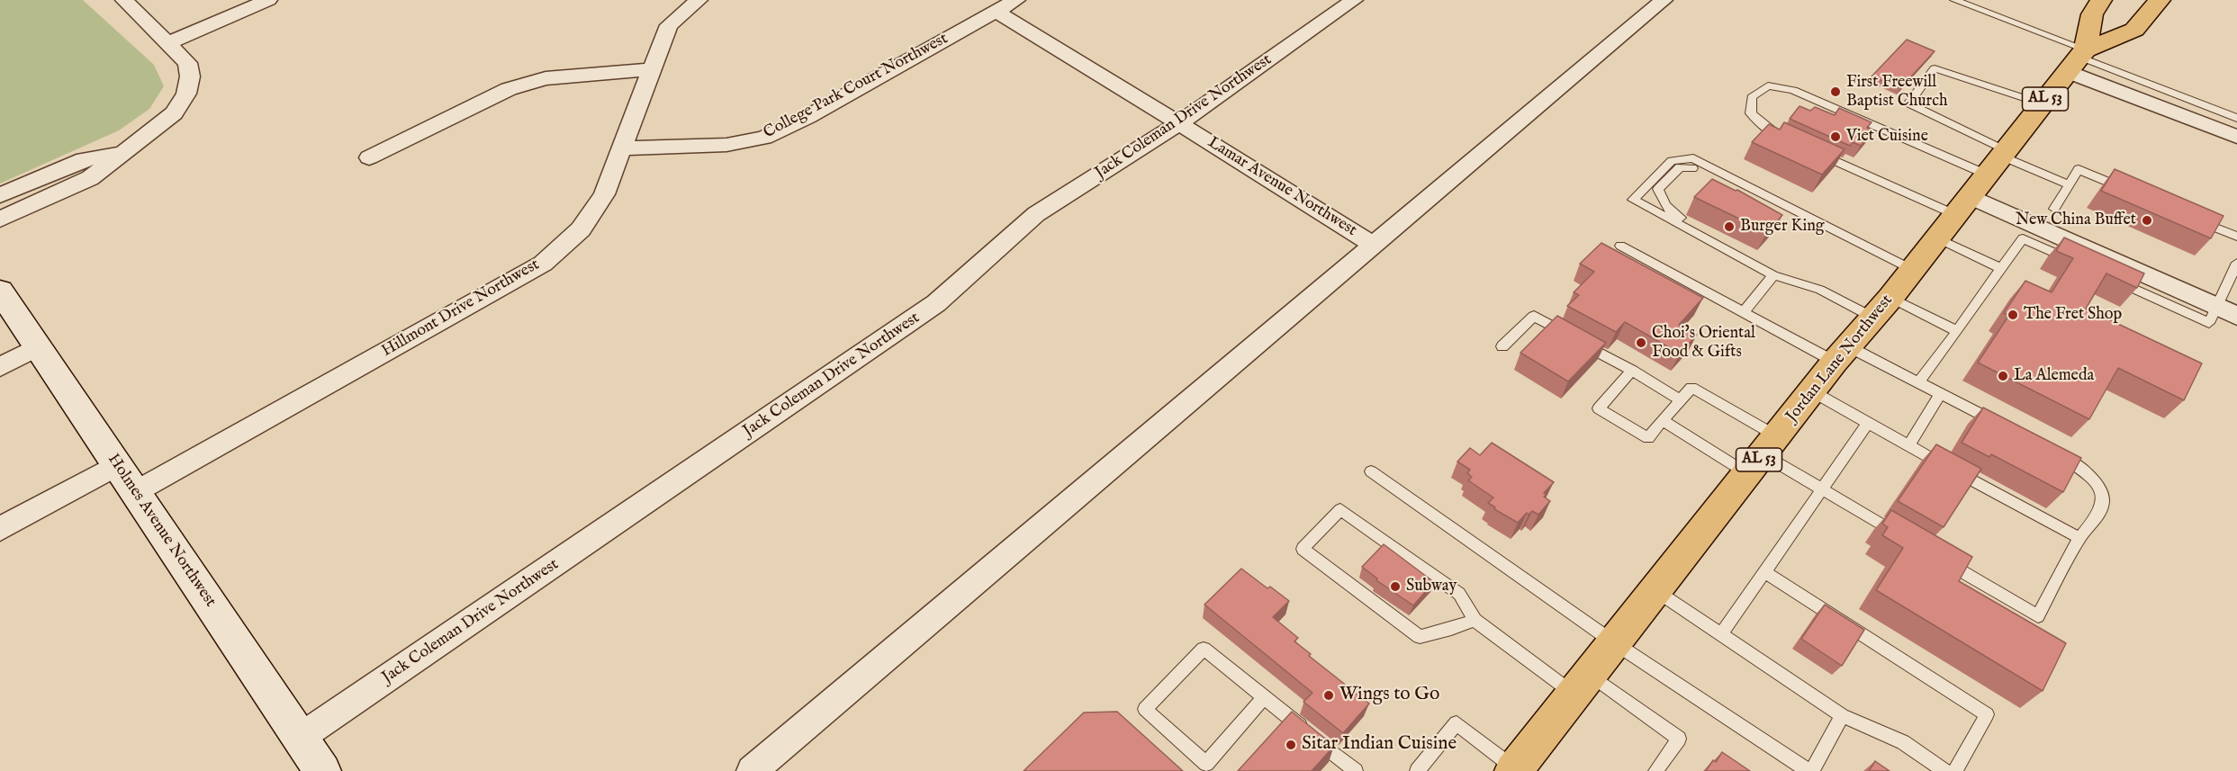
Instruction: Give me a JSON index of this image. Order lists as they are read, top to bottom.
{
  "streets": {
    "main road": ["AL 53", "Jordan Lane Northwest", "Holmes Avenue Northwest"],
    "street": [
      "College Park Court Northwest",
      "Jack Coleman Drive Northwest",
      "Lamar Avenue Northwest",
      "Hillmont Drive Northwest"
    ]
  },
  "crossings": [
    ["College Park Court Northwest", "Lamar Avenue Northwest"],
    ["College Park Court Northwest", "Hillmont Drive Northwest"],
    ["Jack Coleman Drive Northwest", "Lamar Avenue Northwest"],
    ["Jack Coleman Drive Northwest", "Holmes Avenue Northwest"],
    ["Hillmont Drive Northwest", "Holmes Avenue Northwest"]
  ],
  "places": [
    "First Freewill Baptist Church",
    "Viet Cuisine",
    "New China Buffet",
    "Burger King",
    "The Fret Shop",
    "Choi's Oriental Food & Gifts",
    "La Alemeda",
    "Subway",
    "Wings to Go",
    "Sitar Indian Cuisine"
  ]
}
